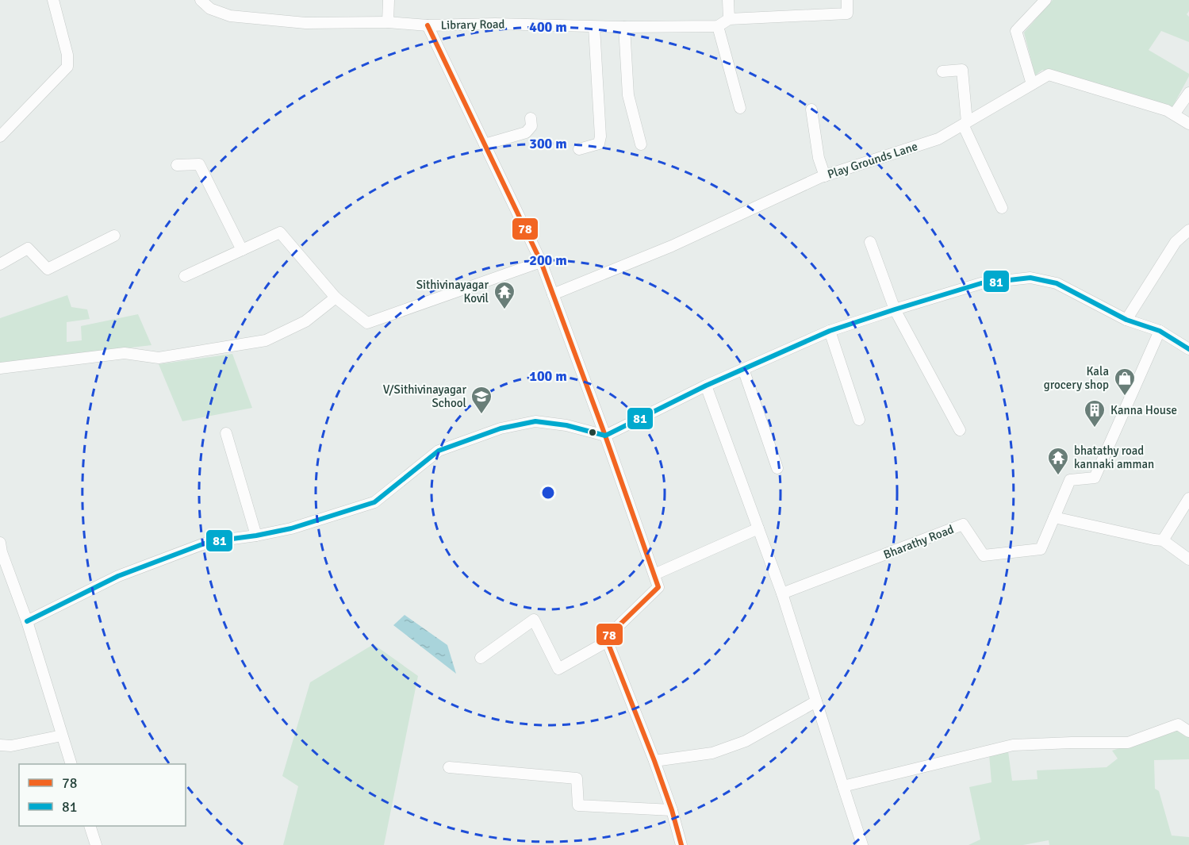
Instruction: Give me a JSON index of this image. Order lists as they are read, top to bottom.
{
  "streets": {
    "street": ["Library Road", "Play Grounds Lane", "Bharathy Road"]
  },
  "places": {
    "temple": ["Sithivinayagar Kovil", "bhatathy road kannaki amman"],
    "shop": ["Kala grocery shop"],
    "school or university": ["V/Sithivinayagar School"],
    "building": ["Kanna House"]
  },
  "lines": ["transit line 78", "transit line 81"],
  "legend": ["78", "81"],
  "rings": [
    "400 m",
    "300 m",
    "200 m",
    "100 m"
  ]
}
